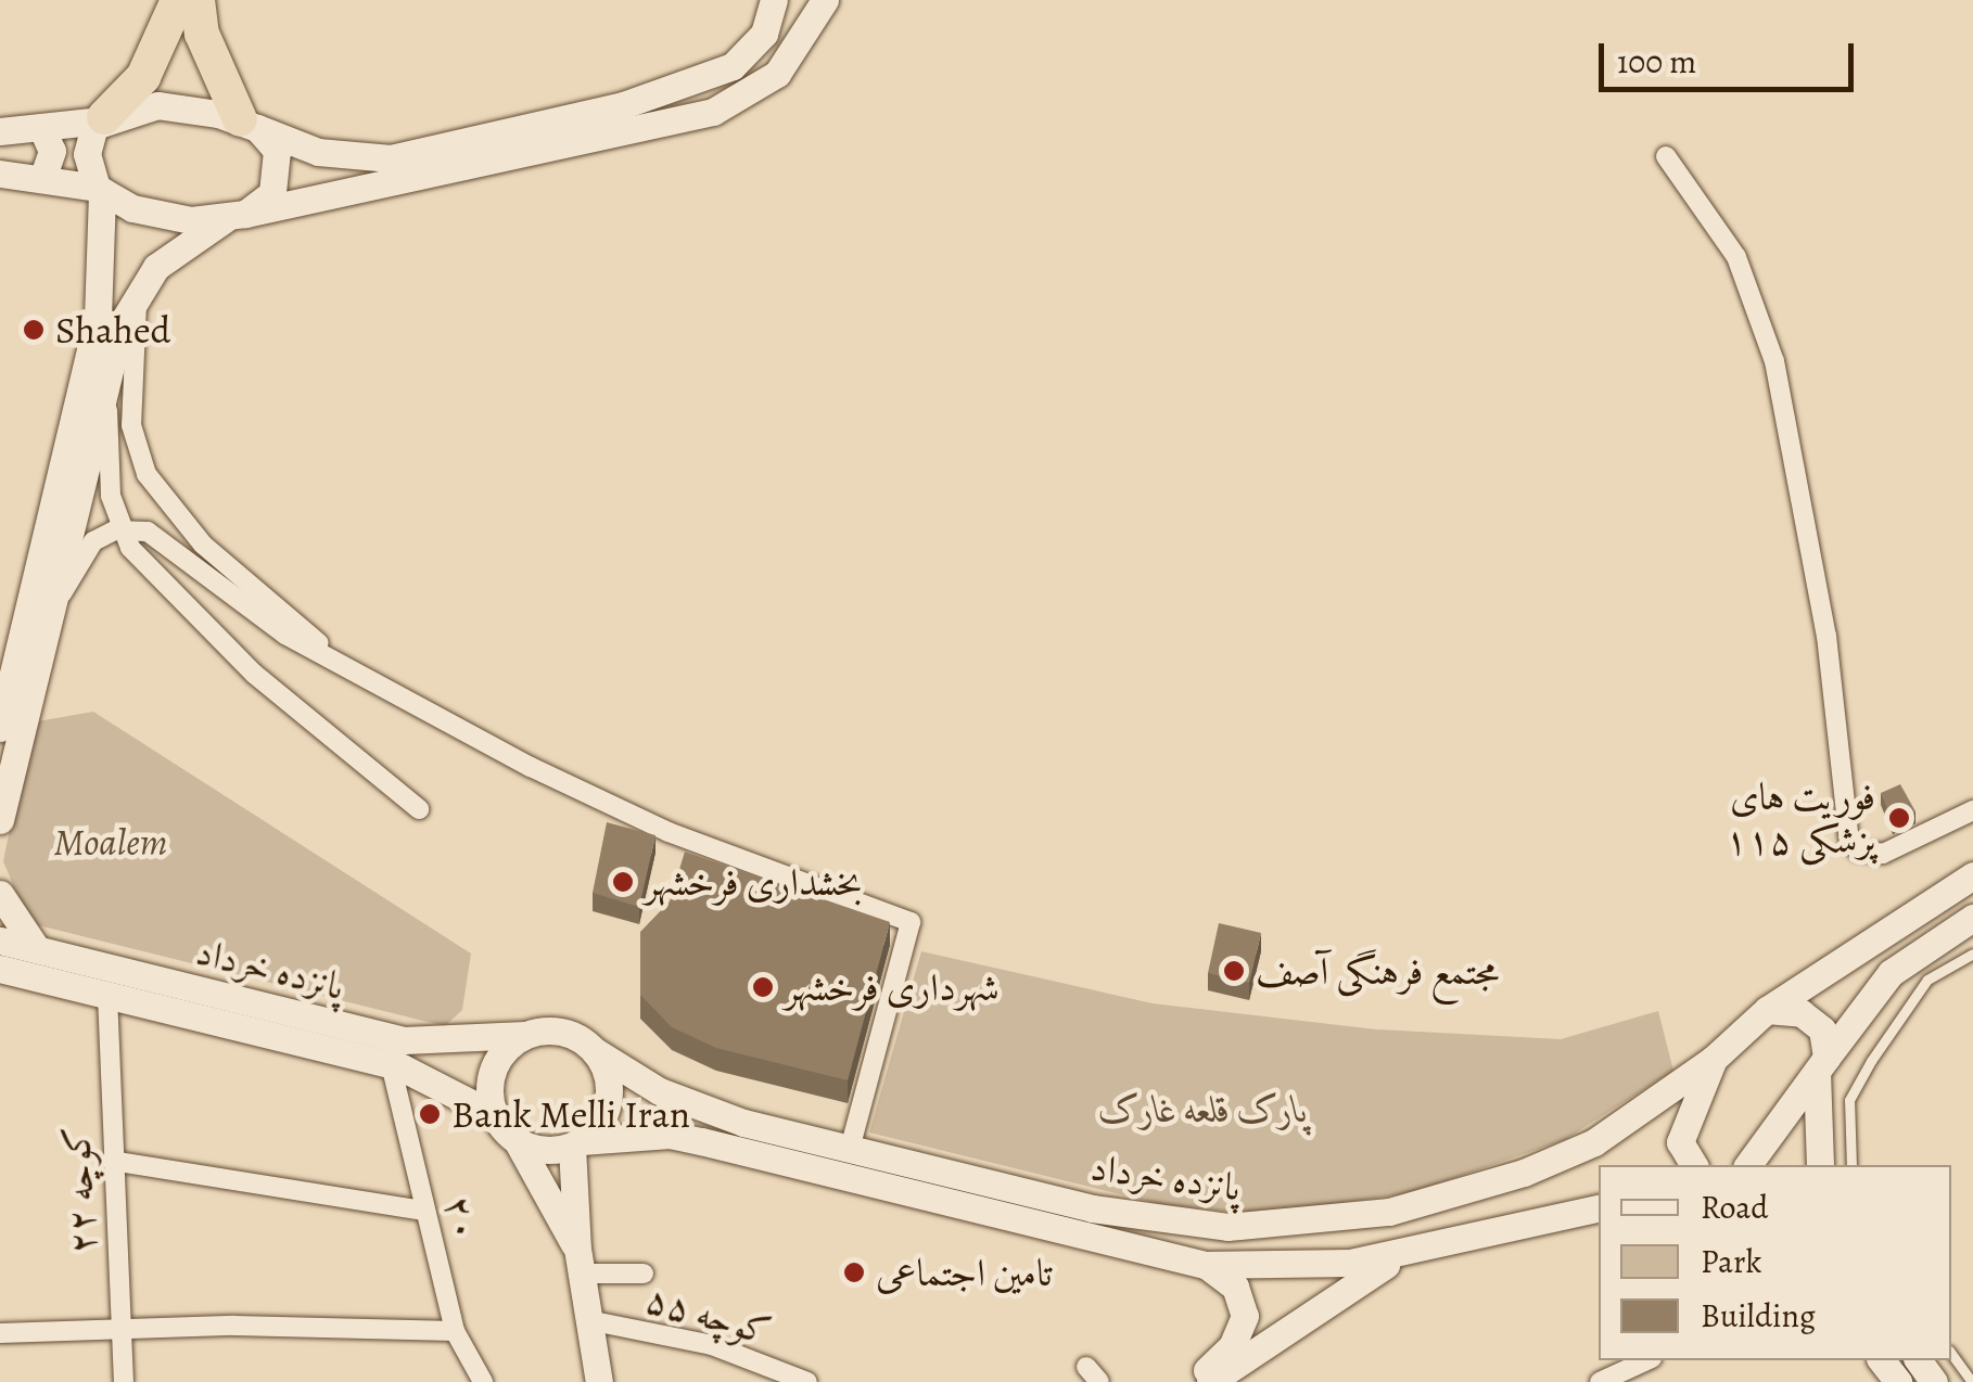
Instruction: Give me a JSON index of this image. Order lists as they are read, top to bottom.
{
  "streets": {
    "main road": ["پانزده خرداد"],
    "street": ["کوچه ۲۲", "۲۰", "کوچه ۵۵"]
  },
  "crossings": [
    ["پانزده خرداد", "کوچه ۲۲"],
    ["پانزده خرداد", "۲۰"]
  ],
  "parks": ["Moalem", "پارک قلعه غارک"],
  "places": [
    "Shahed",
    "فوریت های پزشکی ۱۱۵",
    "بخشداری فرخشهر",
    "مجتمع فرهنگی آصف",
    "شهرداری فرخشهر",
    "Bank Melli Iran",
    "تامین اجتماعی"
  ],
  "legend": ["Road", "Park", "Building"],
  "scale_bar": "100 m"
}
